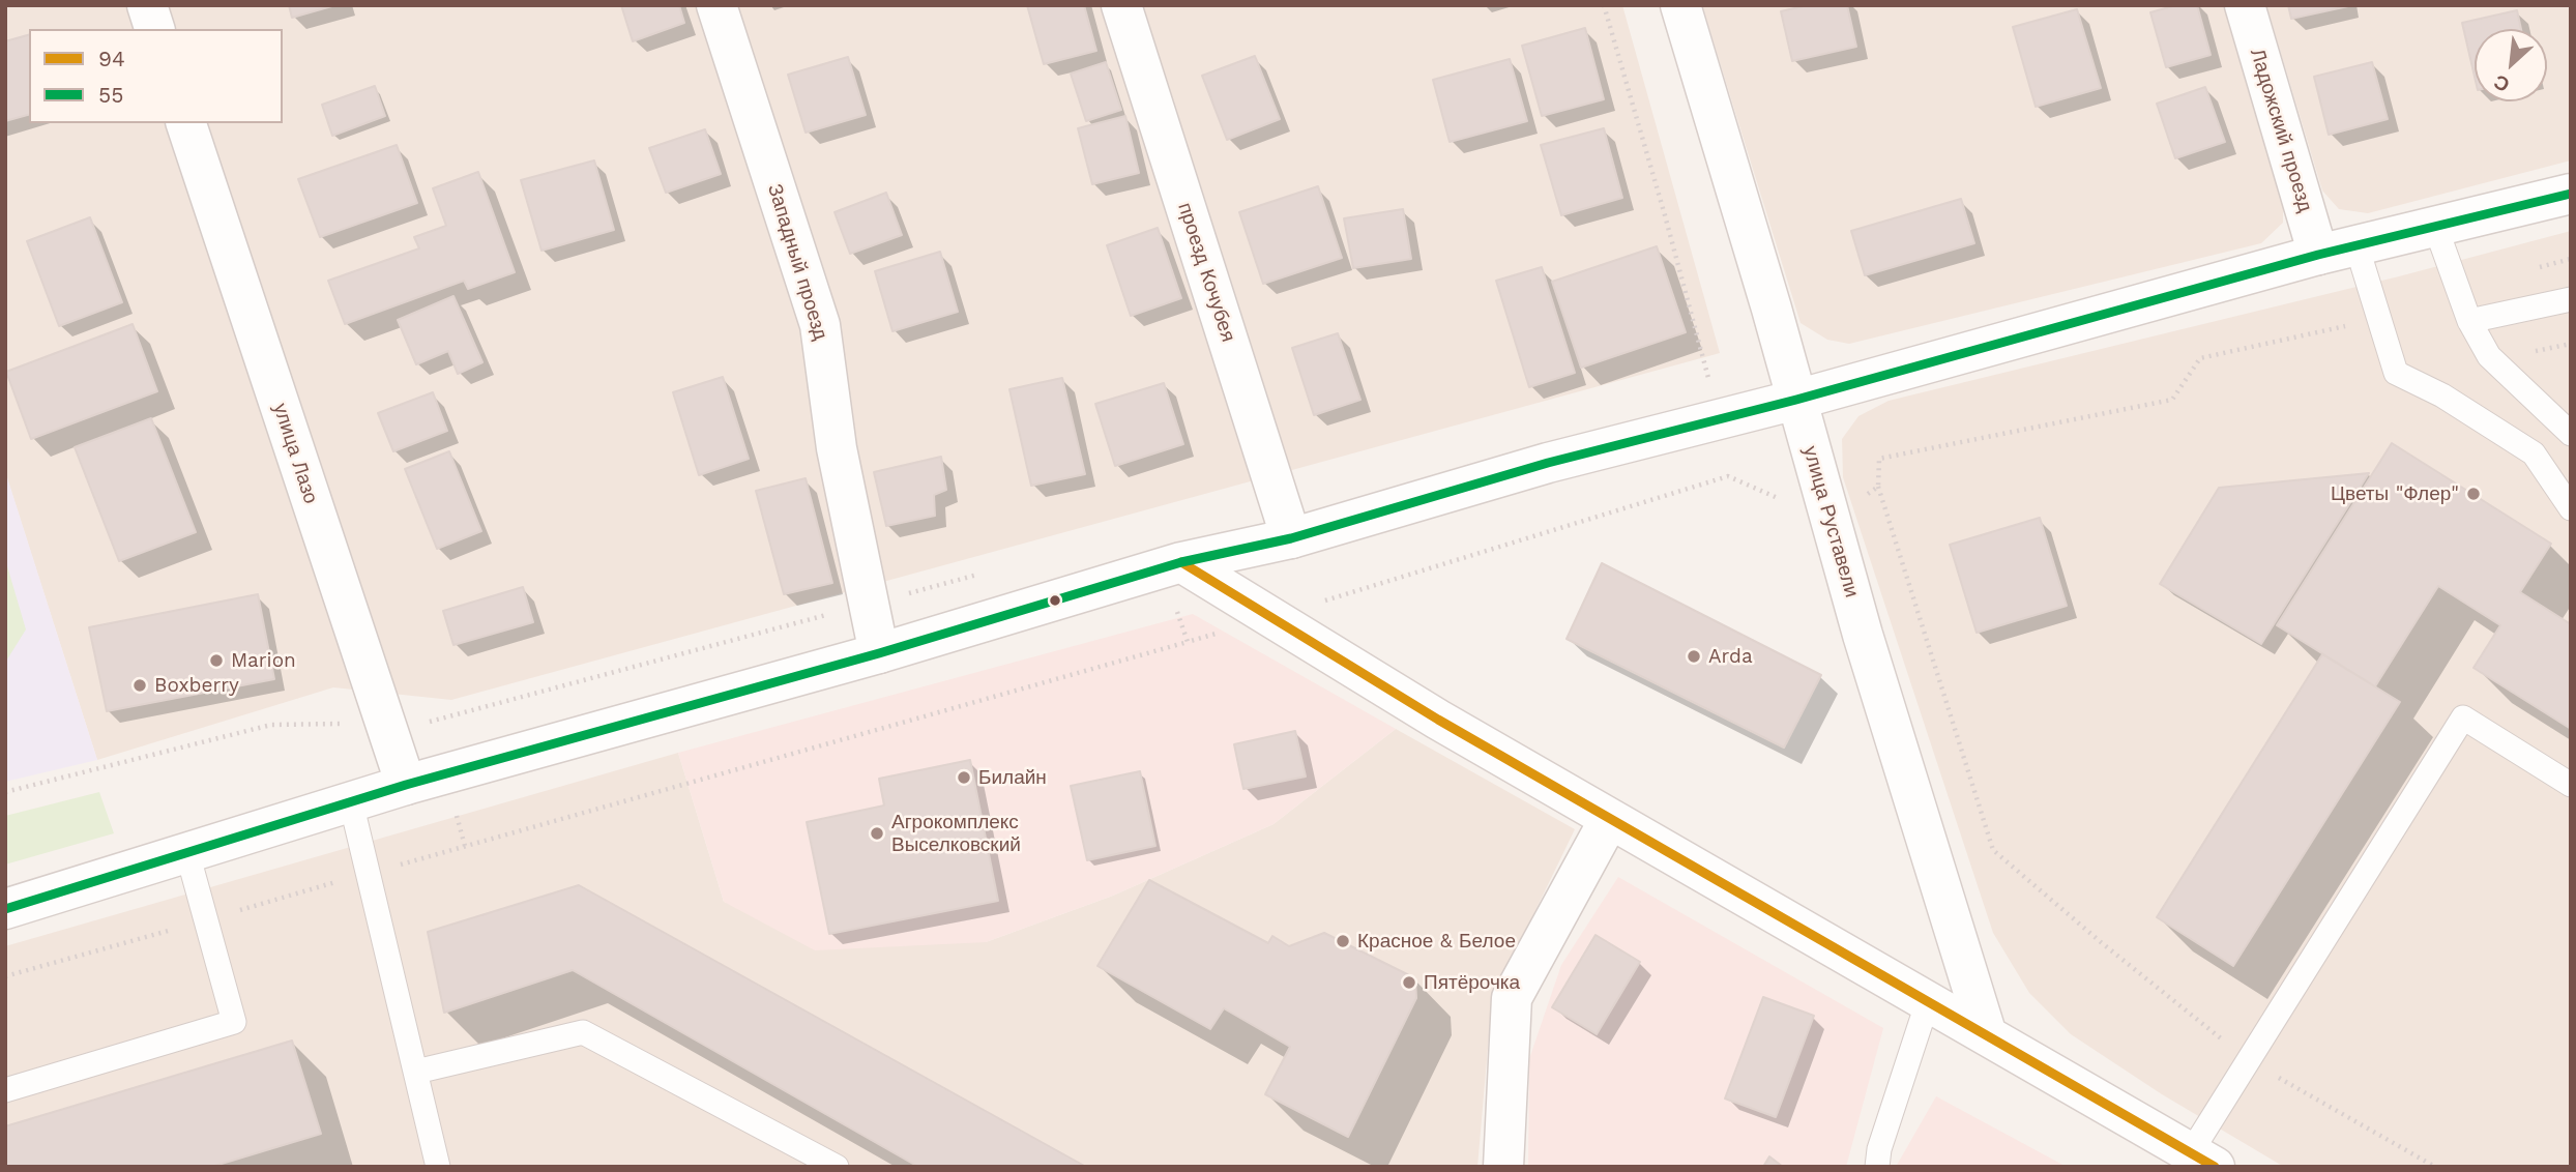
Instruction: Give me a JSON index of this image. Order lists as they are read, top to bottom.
{
  "streets": {
    "street": [
      "Ладожский проезд",
      "Западный проезд",
      "проезд Кочубея",
      "улица Лазо",
      "улица Руставели"
    ]
  },
  "places": [
    "Цветы \"Флер\"",
    "Arda",
    "Marion",
    "Boxberry",
    "Билайн",
    "Агрокомплекс Выселковский",
    "Красное & Белое",
    "Пятёрочка"
  ],
  "lines": ["transit line 55", "transit line 94"],
  "legend": ["94", "55"],
  "north": "bottom left"
}
